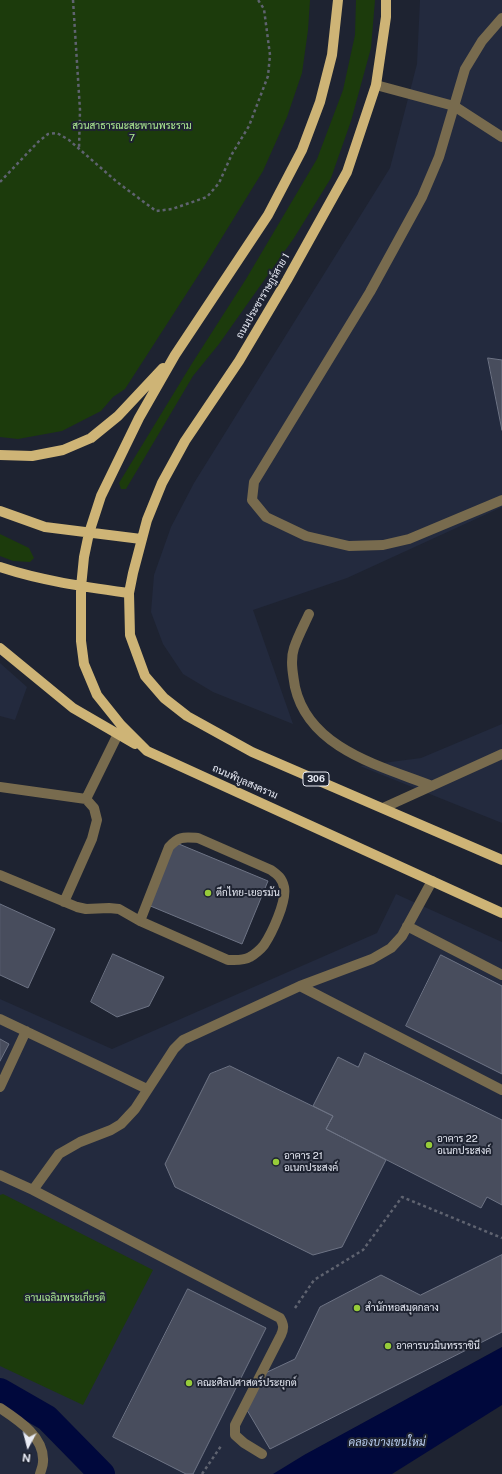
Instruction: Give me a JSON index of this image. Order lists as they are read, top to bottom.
{
  "streets": {
    "main road": ["ถนนประชาราษฎร์สาย 1", "306", "ถนนพิบูลสงคราม"]
  },
  "crossings": [
    ["ถนนประชาราษฎร์สาย 1", "306"]
  ],
  "water": ["คลองบางเขนใหม่"],
  "parks": ["สวนสาธารณะสะพานพระราม 7", "ลานเฉลิมพระเกียรติ"],
  "places": [
    "ตึกไทย-เยอรมัน",
    "อาคาร 22 อเนกประสงค์",
    "อาคาร 21 อเนกประสงค์",
    "สำนักหอสมุดกลาง",
    "อาคารนวมินทรราชินี",
    "คณะศิลปศาสตร์ประยุกต์"
  ],
  "north": "bottom"
}
